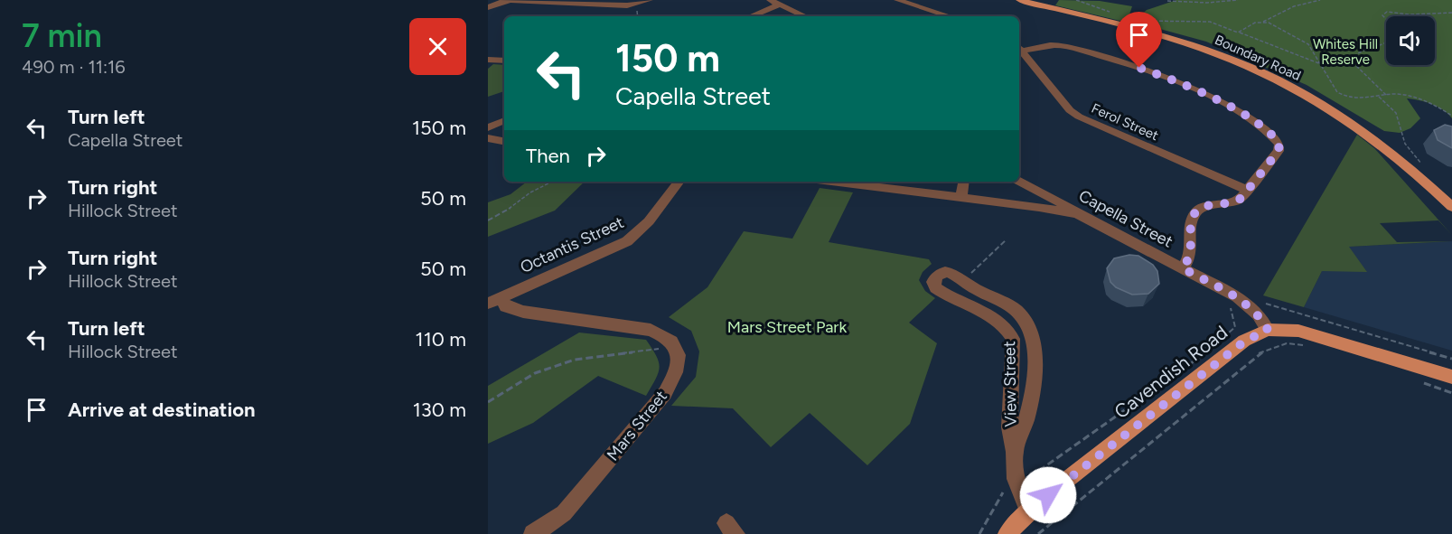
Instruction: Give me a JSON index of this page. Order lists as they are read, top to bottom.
{
  "streets": {
    "main road": ["Boundary Road", "Cavendish Road"],
    "street": [
      "Ferol Street",
      "Capella Street",
      "Octantis Street",
      "View Street",
      "Mars Street"
    ]
  },
  "crossings": [
    ["Capella Street", "Cavendish Road"],
    ["Cavendish Road", "View Street"]
  ],
  "parks": ["Whites Hill Reserve", "Mars Street Park"],
  "page": {
    "heading": ["7 min", "490 m · 11:16"],
    "turn": ["150 m", "Capella Street"],
    "list": [
      {
        "name": "Turn left",
        "note": "Capella Street",
        "value": "150 m"
      },
      {
        "name": "Turn right",
        "note": "Hillock Street",
        "value": "50 m"
      },
      {
        "name": "Turn right",
        "note": "Hillock Street",
        "value": "50 m"
      },
      {
        "name": "Turn left",
        "note": "Hillock Street",
        "value": "110 m"
      },
      {
        "name": "Arrive at destination",
        "value": "130 m"
      }
    ],
    "then": "Then"
  }
}
